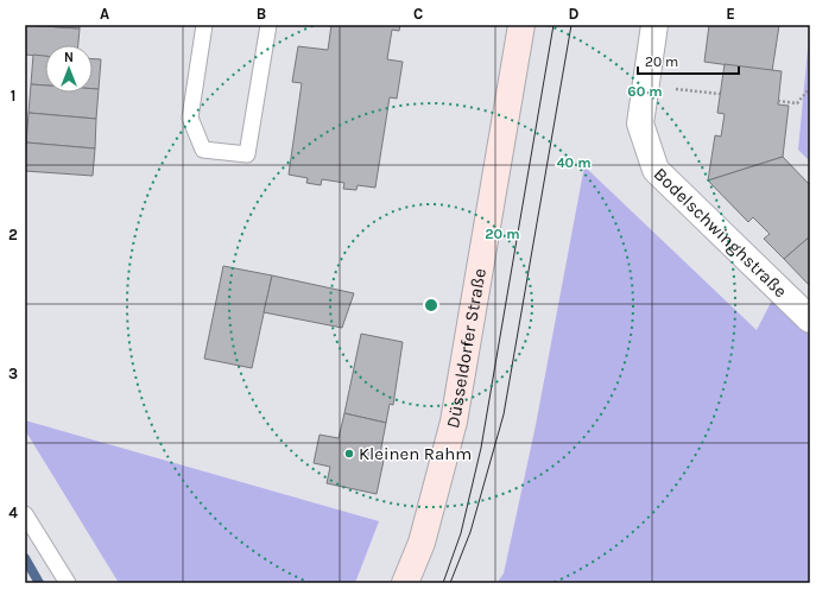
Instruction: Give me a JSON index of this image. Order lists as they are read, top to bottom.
{
  "streets": {
    "main road": ["Düsseldorfer Straße"],
    "street": ["Bodelschwinghstraße"]
  },
  "places": ["Kleinen Rahm"],
  "scale_bar": "20 m",
  "north": "top",
  "grid": {
    "columns": [
      "A",
      "B",
      "C",
      "D",
      "E"
    ],
    "rows": [
      "1",
      "2",
      "3",
      "4"
    ]
  },
  "rings": ["60 m", "40 m", "20 m"]
}
